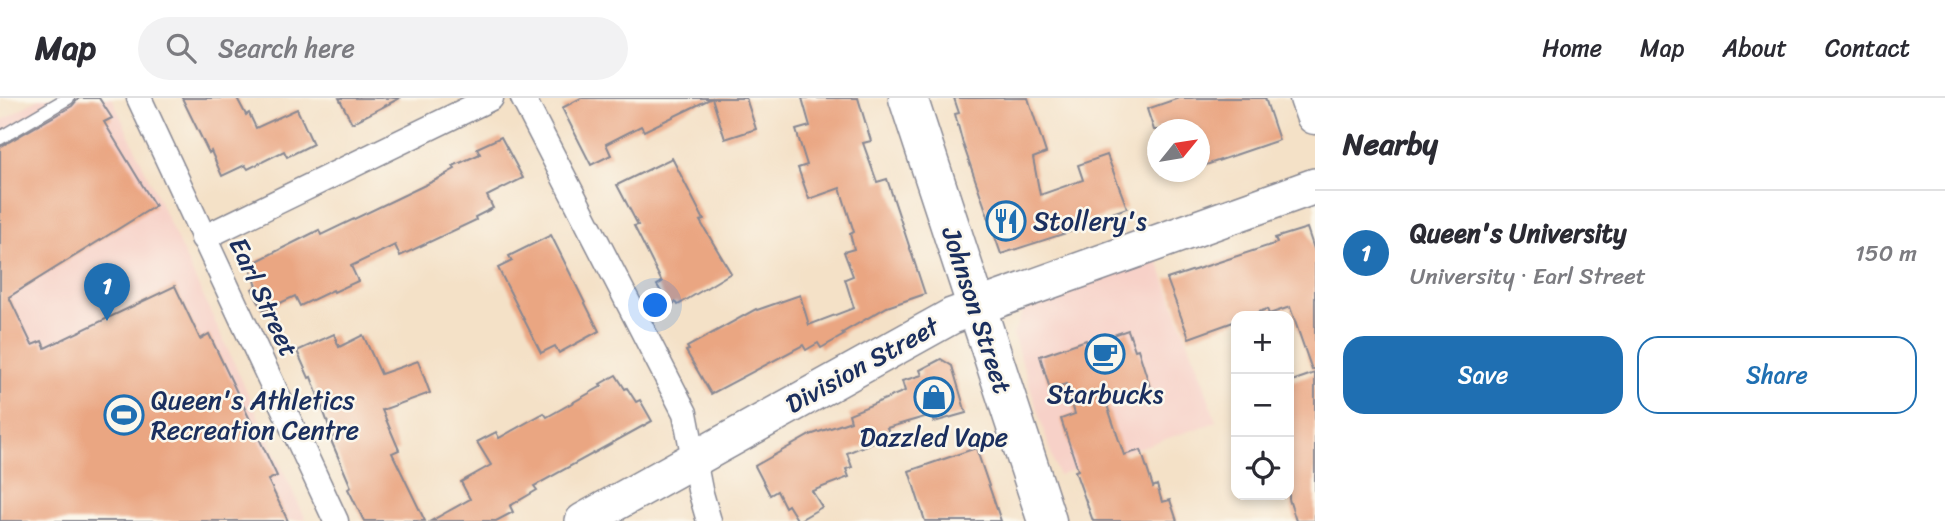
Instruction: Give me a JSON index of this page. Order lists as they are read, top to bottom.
{
  "streets": {
    "main road": ["Johnson Street"],
    "street": ["Earl Street", "Division Street"]
  },
  "crossings": [
    ["Johnson Street", "Division Street"]
  ],
  "places": {
    "restaurant": ["Stollery's"],
    "cafe": ["Starbucks"],
    "shop": ["Dazzled Vape"],
    "sports": ["Queen's Athletics Recreation Centre"]
  },
  "north": "top right",
  "page": {
    "header": "Map",
    "search": "Search here",
    "nav": [
      "Home",
      "Map",
      "About",
      "Contact"
    ],
    "heading": "Nearby",
    "list": [
      {
        "mark": "1",
        "name": "Queen's University",
        "note": "University · Earl Street",
        "value": "150 m"
      }
    ],
    "pins": "1",
    "map_buttons": ["+", "−"],
    "buttons": ["Save", "Share"]
  }
}
